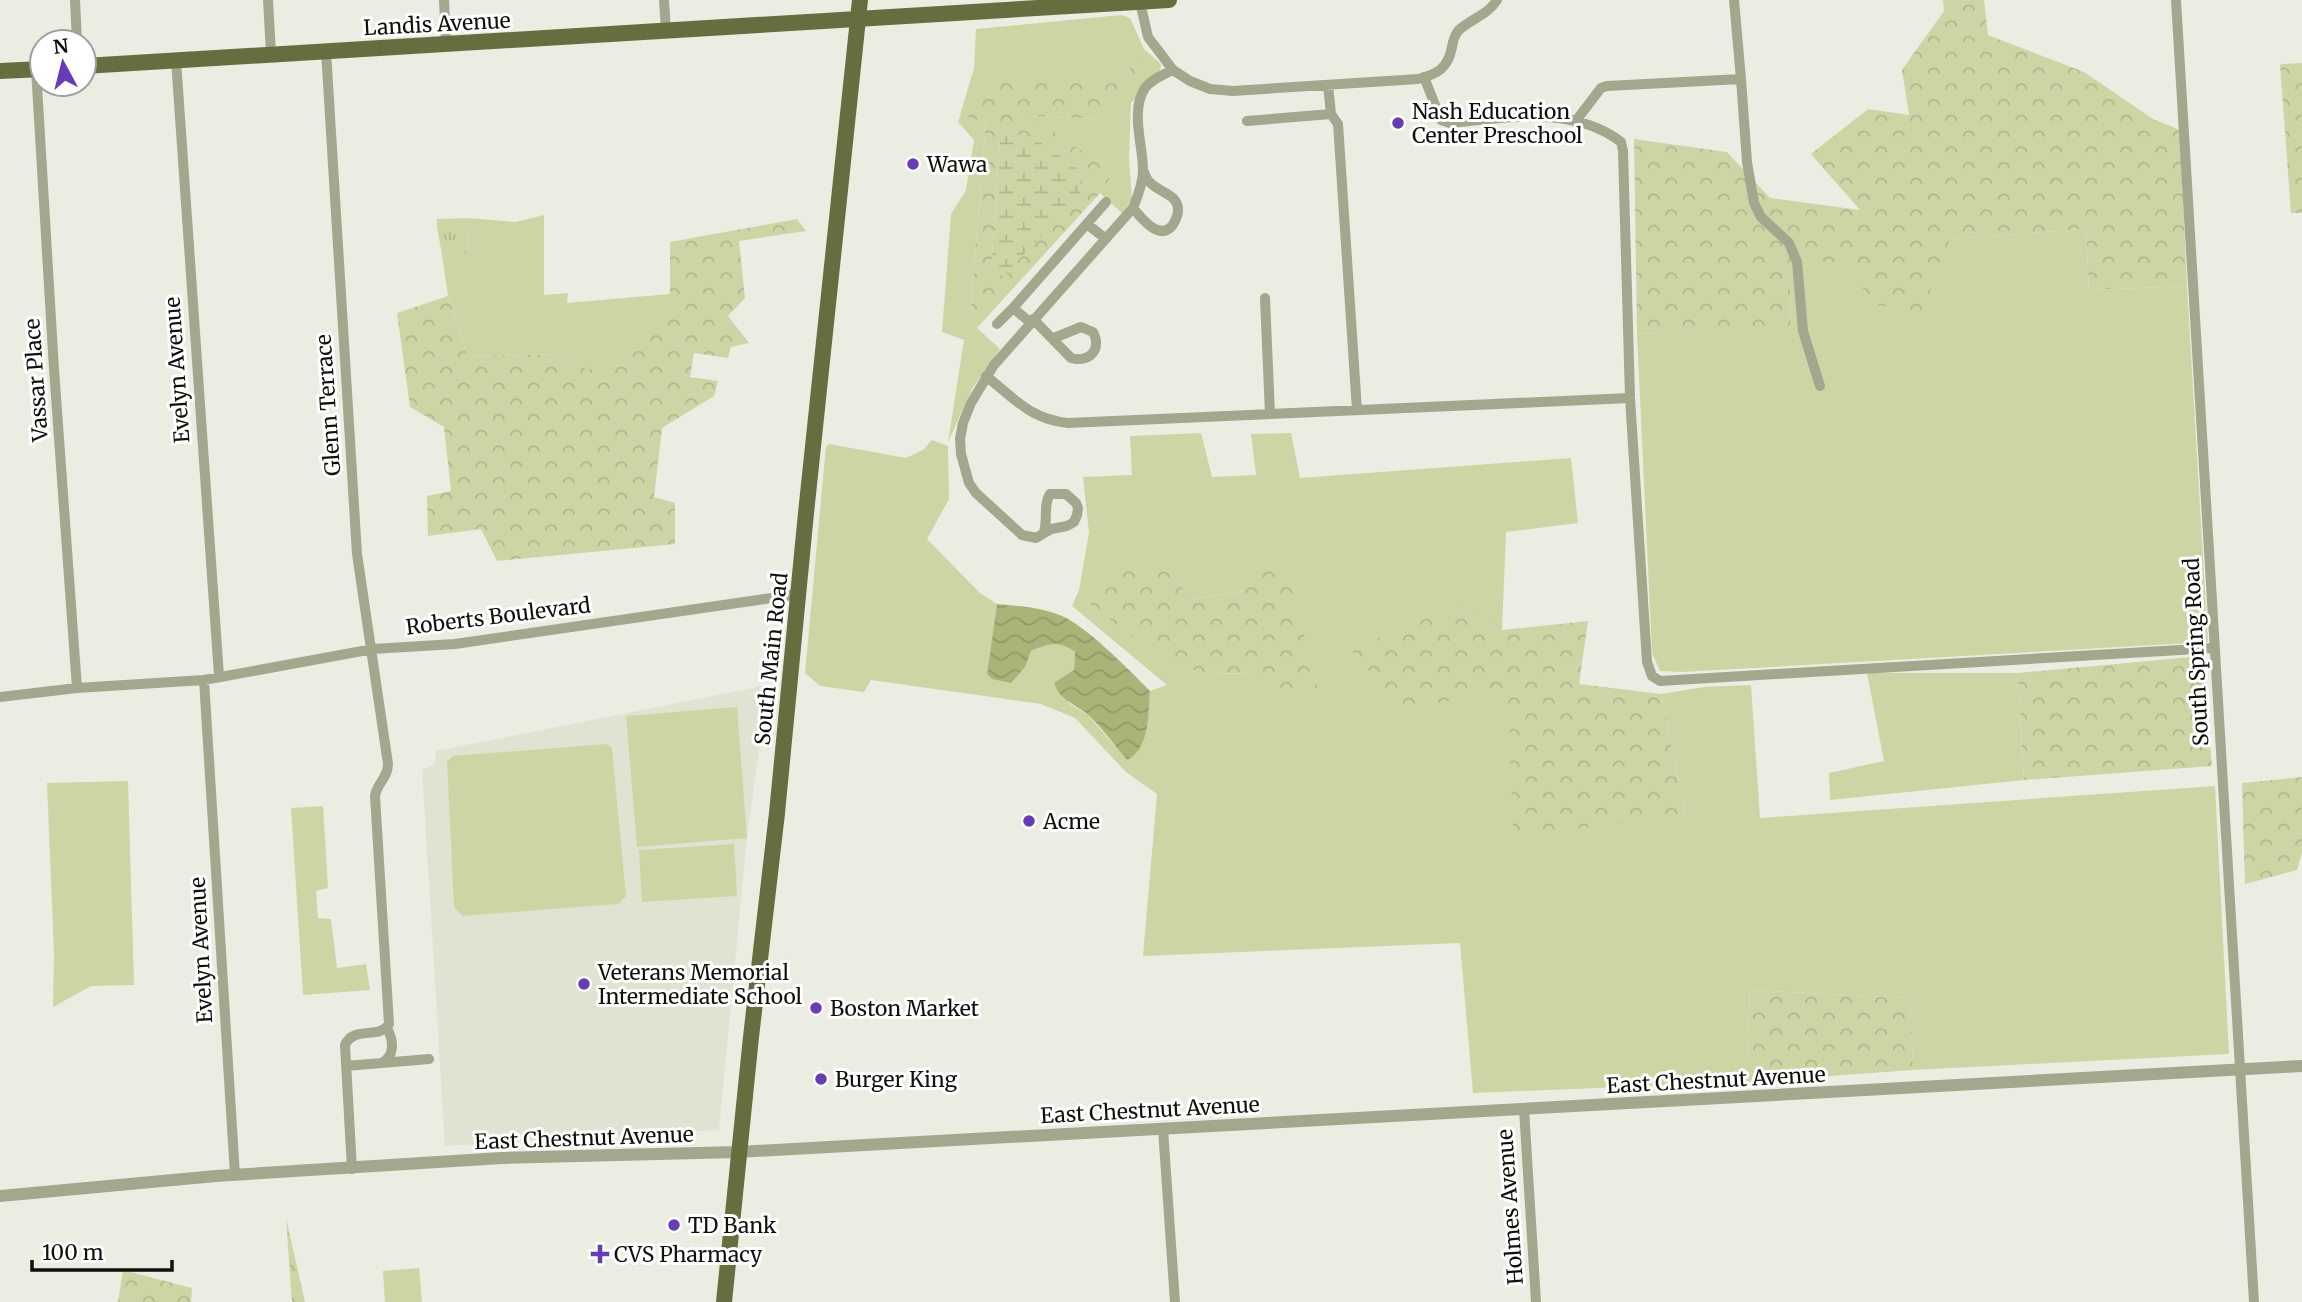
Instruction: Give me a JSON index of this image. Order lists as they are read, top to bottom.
{
  "streets": {
    "main road": ["Landis Avenue", "South Main Road"],
    "street": [
      "Evelyn Avenue",
      "Vassar Place",
      "Glenn Terrace",
      "Roberts Boulevard",
      "South Spring Road",
      "East Chestnut Avenue",
      "Holmes Avenue"
    ]
  },
  "crossings": [
    ["Landis Avenue", "Evelyn Avenue"],
    ["Landis Avenue", "Glenn Terrace"],
    ["Landis Avenue", "South Main Road"],
    ["Evelyn Avenue", "Roberts Boulevard"],
    ["Evelyn Avenue", "East Chestnut Avenue"],
    ["Vassar Place", "Roberts Boulevard"],
    ["Glenn Terrace", "Roberts Boulevard"],
    ["Roberts Boulevard", "South Main Road"],
    ["South Spring Road", "East Chestnut Avenue"],
    ["South Main Road", "East Chestnut Avenue"],
    ["East Chestnut Avenue", "Holmes Avenue"]
  ],
  "places": {
    "other": [
      "Nash Education Center Preschool",
      "Wawa",
      "Acme",
      "Veterans Memorial Intermediate School",
      "Boston Market",
      "Burger King",
      "TD Bank"
    ],
    "health": ["CVS Pharmacy"]
  },
  "scale_bar": "100 m",
  "north": "top"
}
